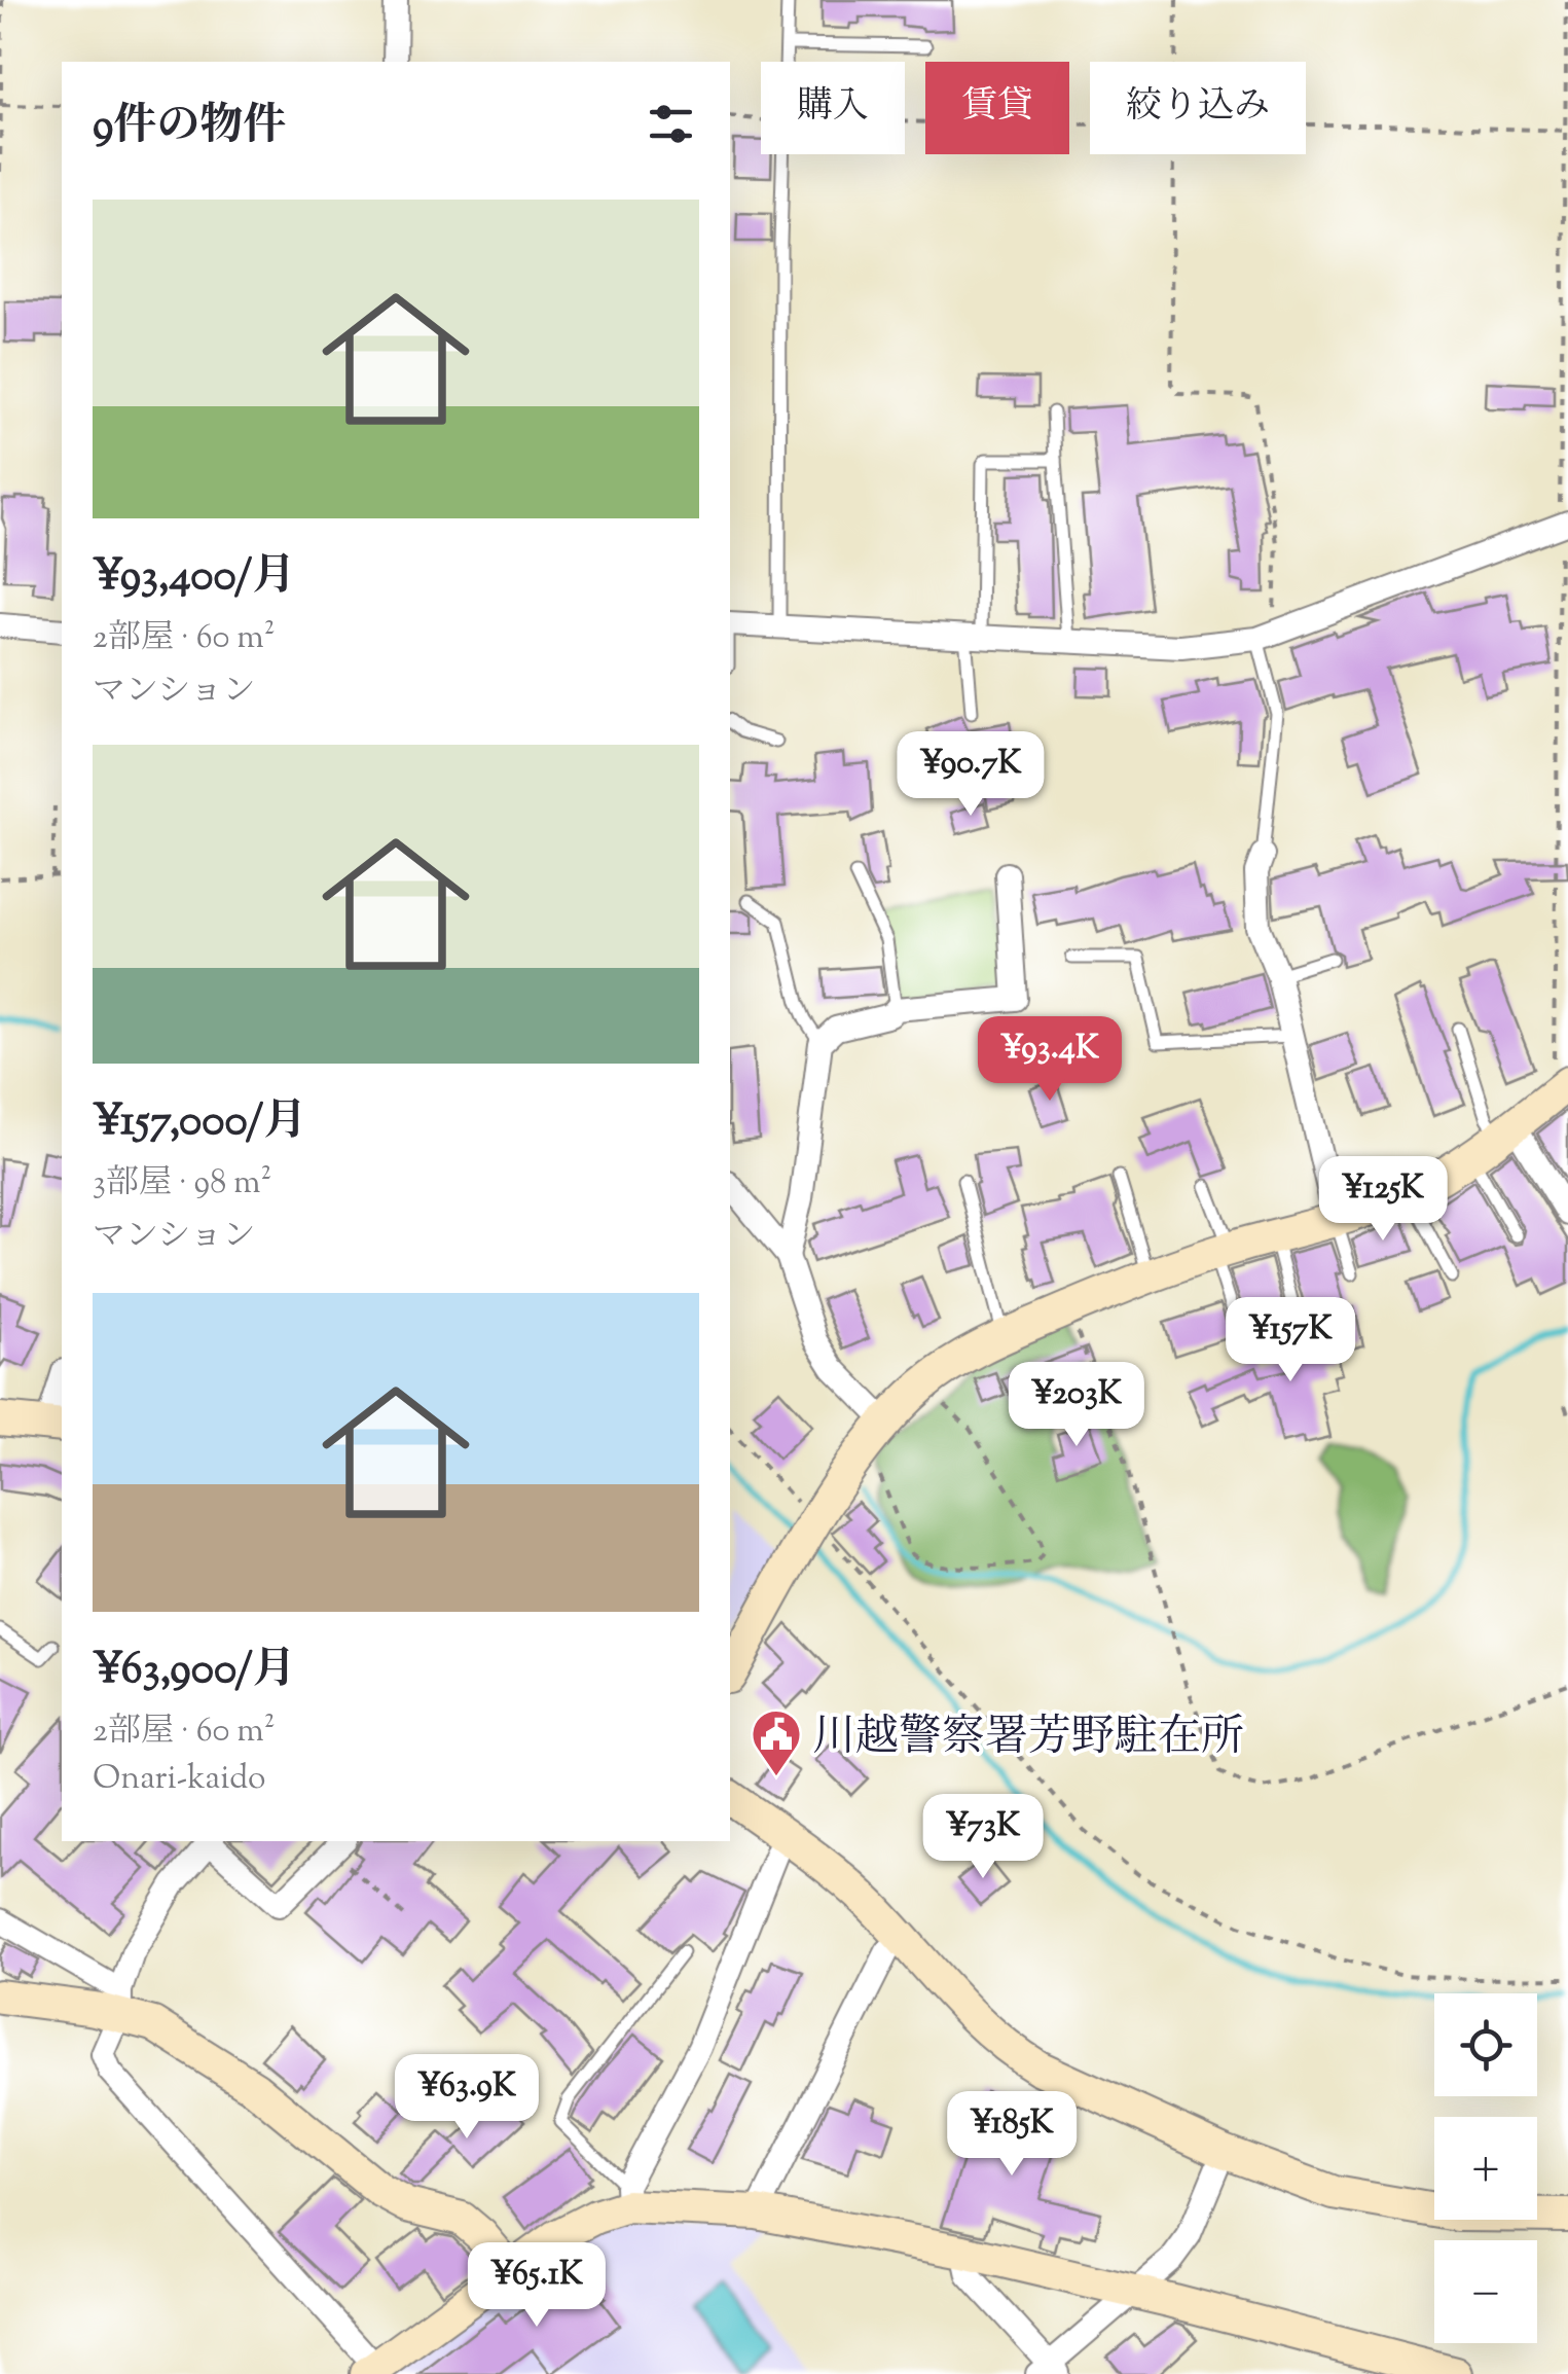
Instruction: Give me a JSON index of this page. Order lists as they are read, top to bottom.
{
  "places": {
    "public building": ["川越警察署芳野駐在所"]
  },
  "page": {
    "chip": ["購入", "賃貸", "絞り込み"],
    "heading": "9件の物件",
    "list": [
      {
        "name": "¥93,400/月",
        "note": "2部屋 · 60 m² · マンション"
      },
      {
        "name": "¥157,000/月",
        "note": "3部屋 · 98 m² · マンション"
      },
      {
        "name": "¥63,900/月",
        "note": "2部屋 · 60 m² · Onari-kaido"
      }
    ],
    "price": [
      "¥90.7K",
      "¥93.4K",
      "¥125K",
      "¥157K",
      "¥203K",
      "¥73K",
      "¥63.9K",
      "¥185K",
      "¥65.1K"
    ],
    "map_buttons": ["+", "−"]
  }
}
